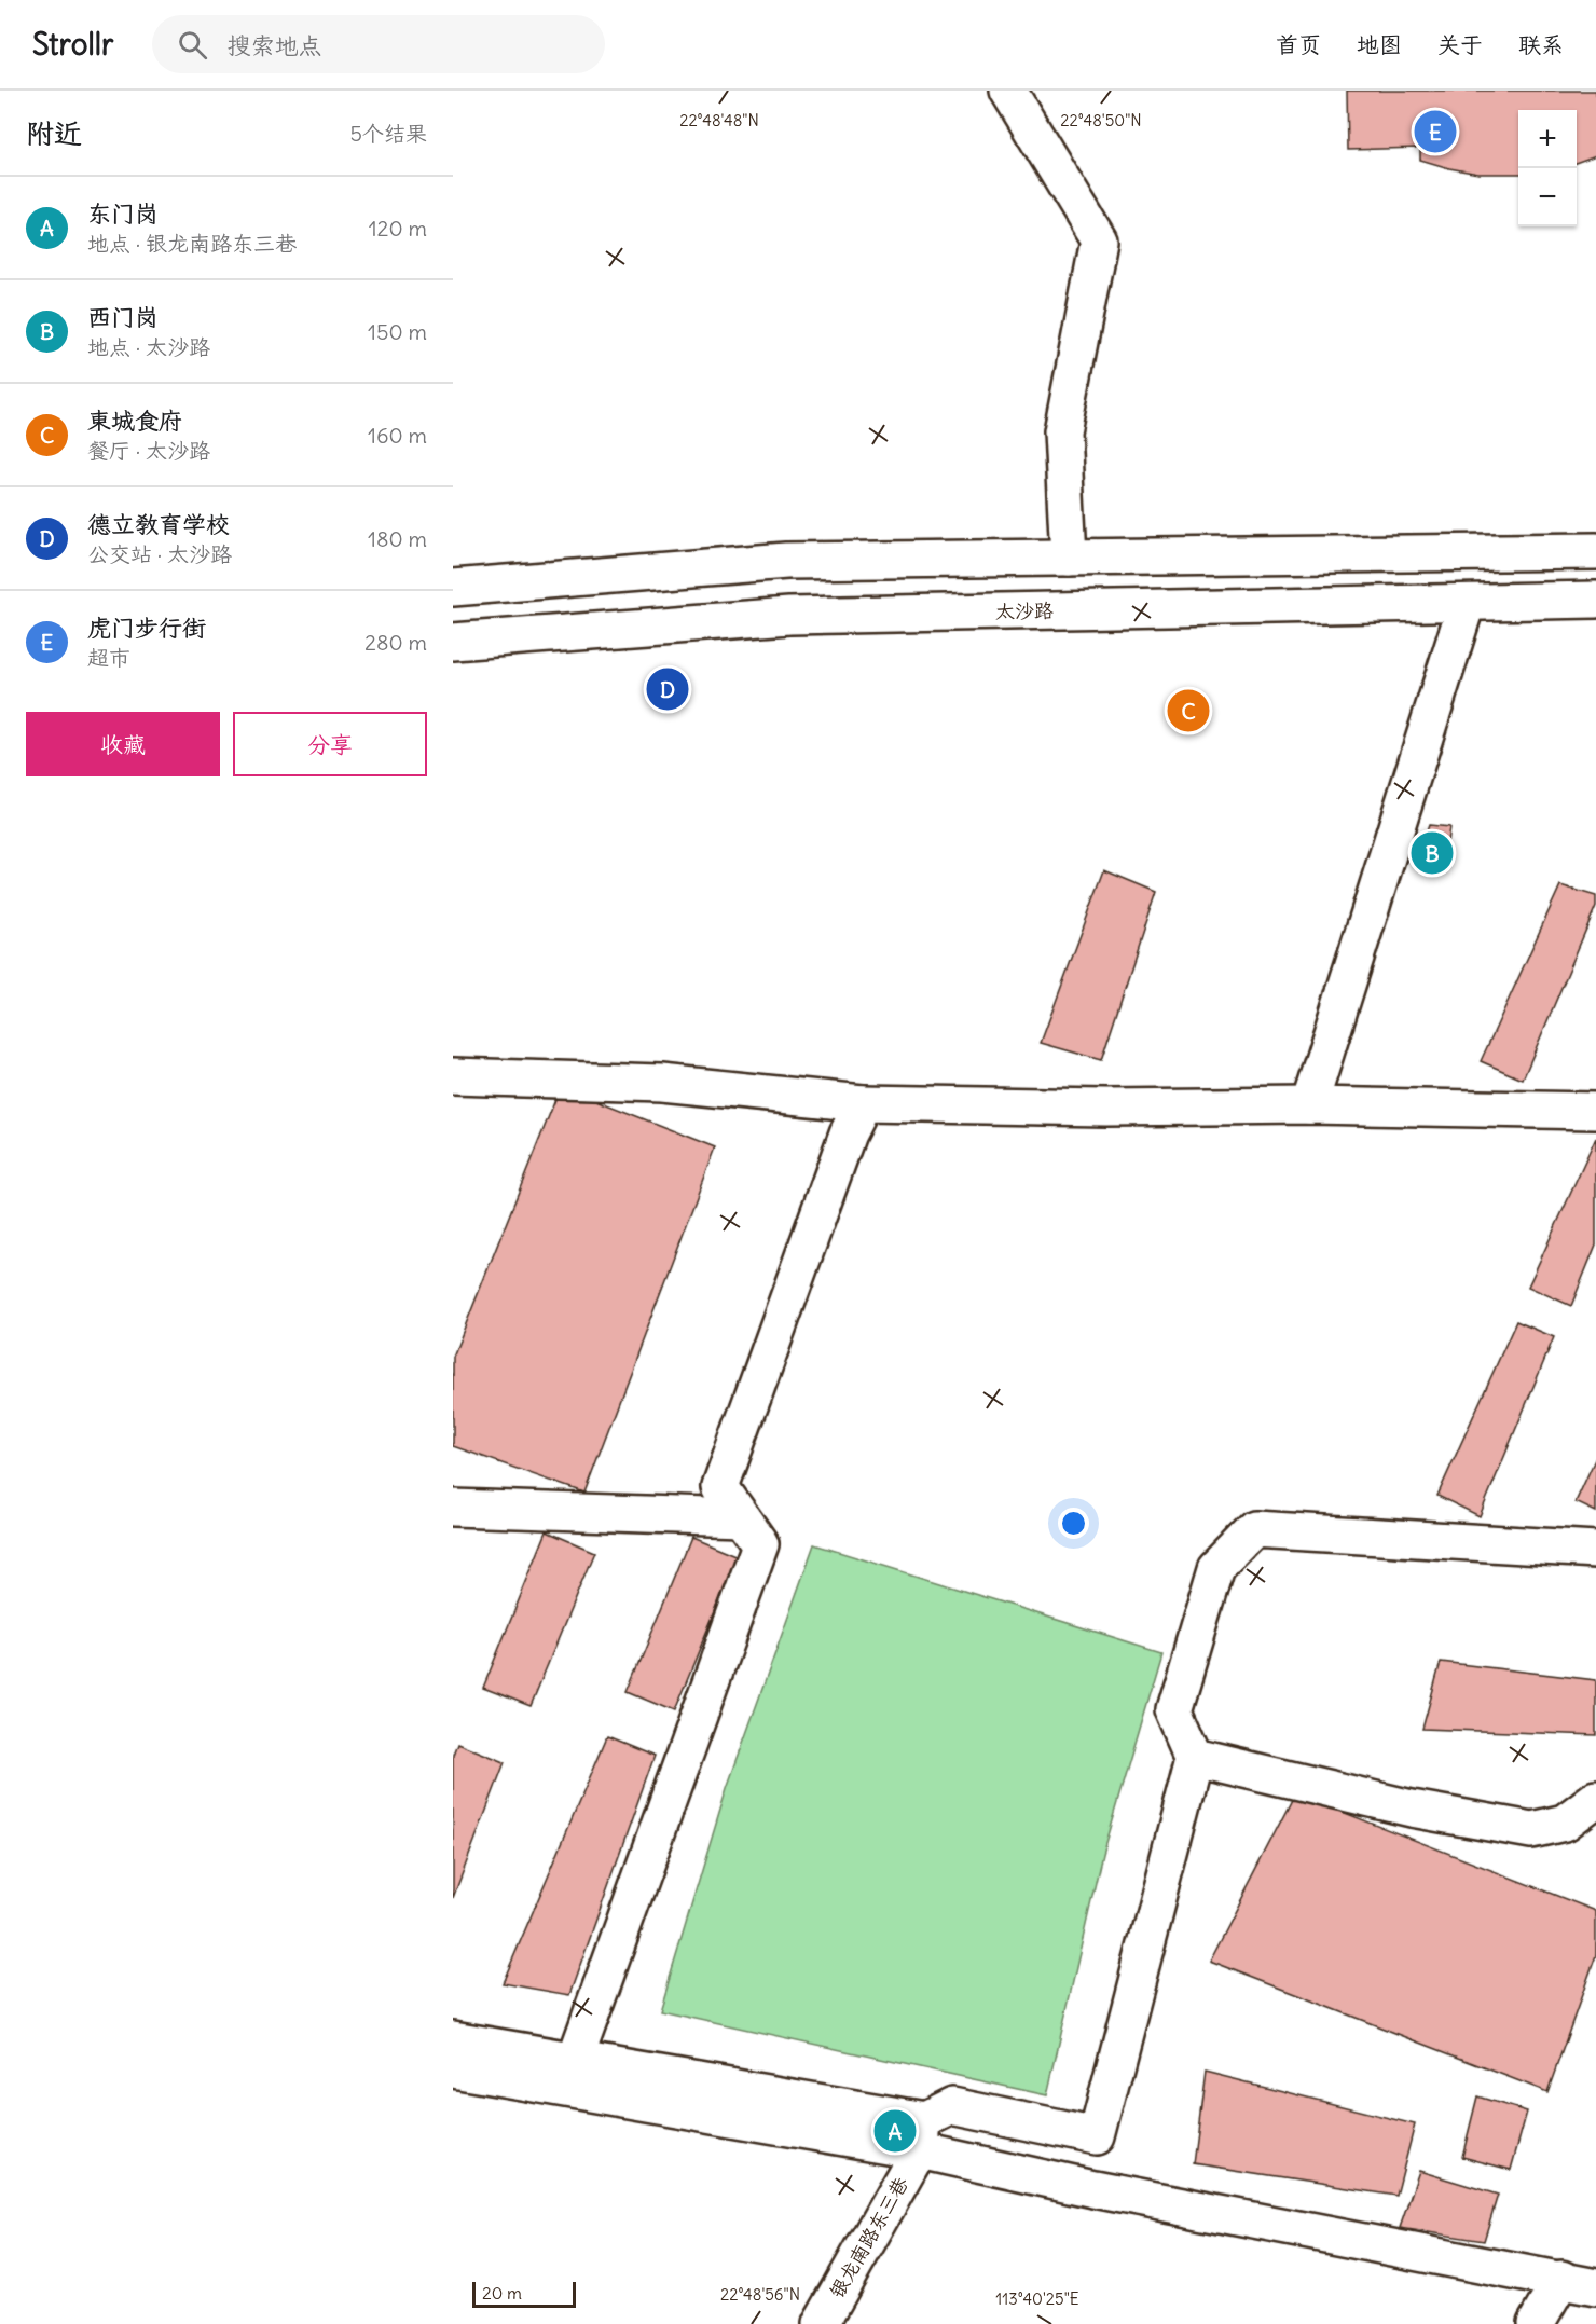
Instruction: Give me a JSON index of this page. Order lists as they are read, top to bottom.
{
  "streets": {
    "street": ["太沙路", "银龙南路东三巷"]
  },
  "scale_bar": "20 m",
  "page": {
    "header": "Strollr",
    "search": "搜索地点",
    "nav": [
      "首页",
      "地图",
      "关于",
      "联系"
    ],
    "heading": ["附近", "5个结果"],
    "pins": [
      "E",
      "D",
      "C",
      "B",
      "A"
    ],
    "map_buttons": ["+", "−"],
    "list": [
      {
        "mark": "A",
        "name": "东门岗",
        "note": "地点 · 银龙南路东三巷",
        "value": "120 m"
      },
      {
        "mark": "B",
        "name": "西门岗",
        "note": "地点 · 太沙路",
        "value": "150 m"
      },
      {
        "mark": "C",
        "name": "東城食府",
        "note": "餐厅 · 太沙路",
        "value": "160 m"
      },
      {
        "mark": "D",
        "name": "德立教育学校",
        "note": "公交站 · 太沙路",
        "value": "180 m"
      },
      {
        "mark": "E",
        "name": "虎门步行街",
        "note": "超市",
        "value": "280 m"
      }
    ],
    "buttons": ["收藏", "分享"],
    "scale": "20 m"
  },
  "coordinates": [
    "22°48'48\"N",
    "22°48'50\"N",
    "22°48'56\"N",
    "113°40'25\"E"
  ]
}
